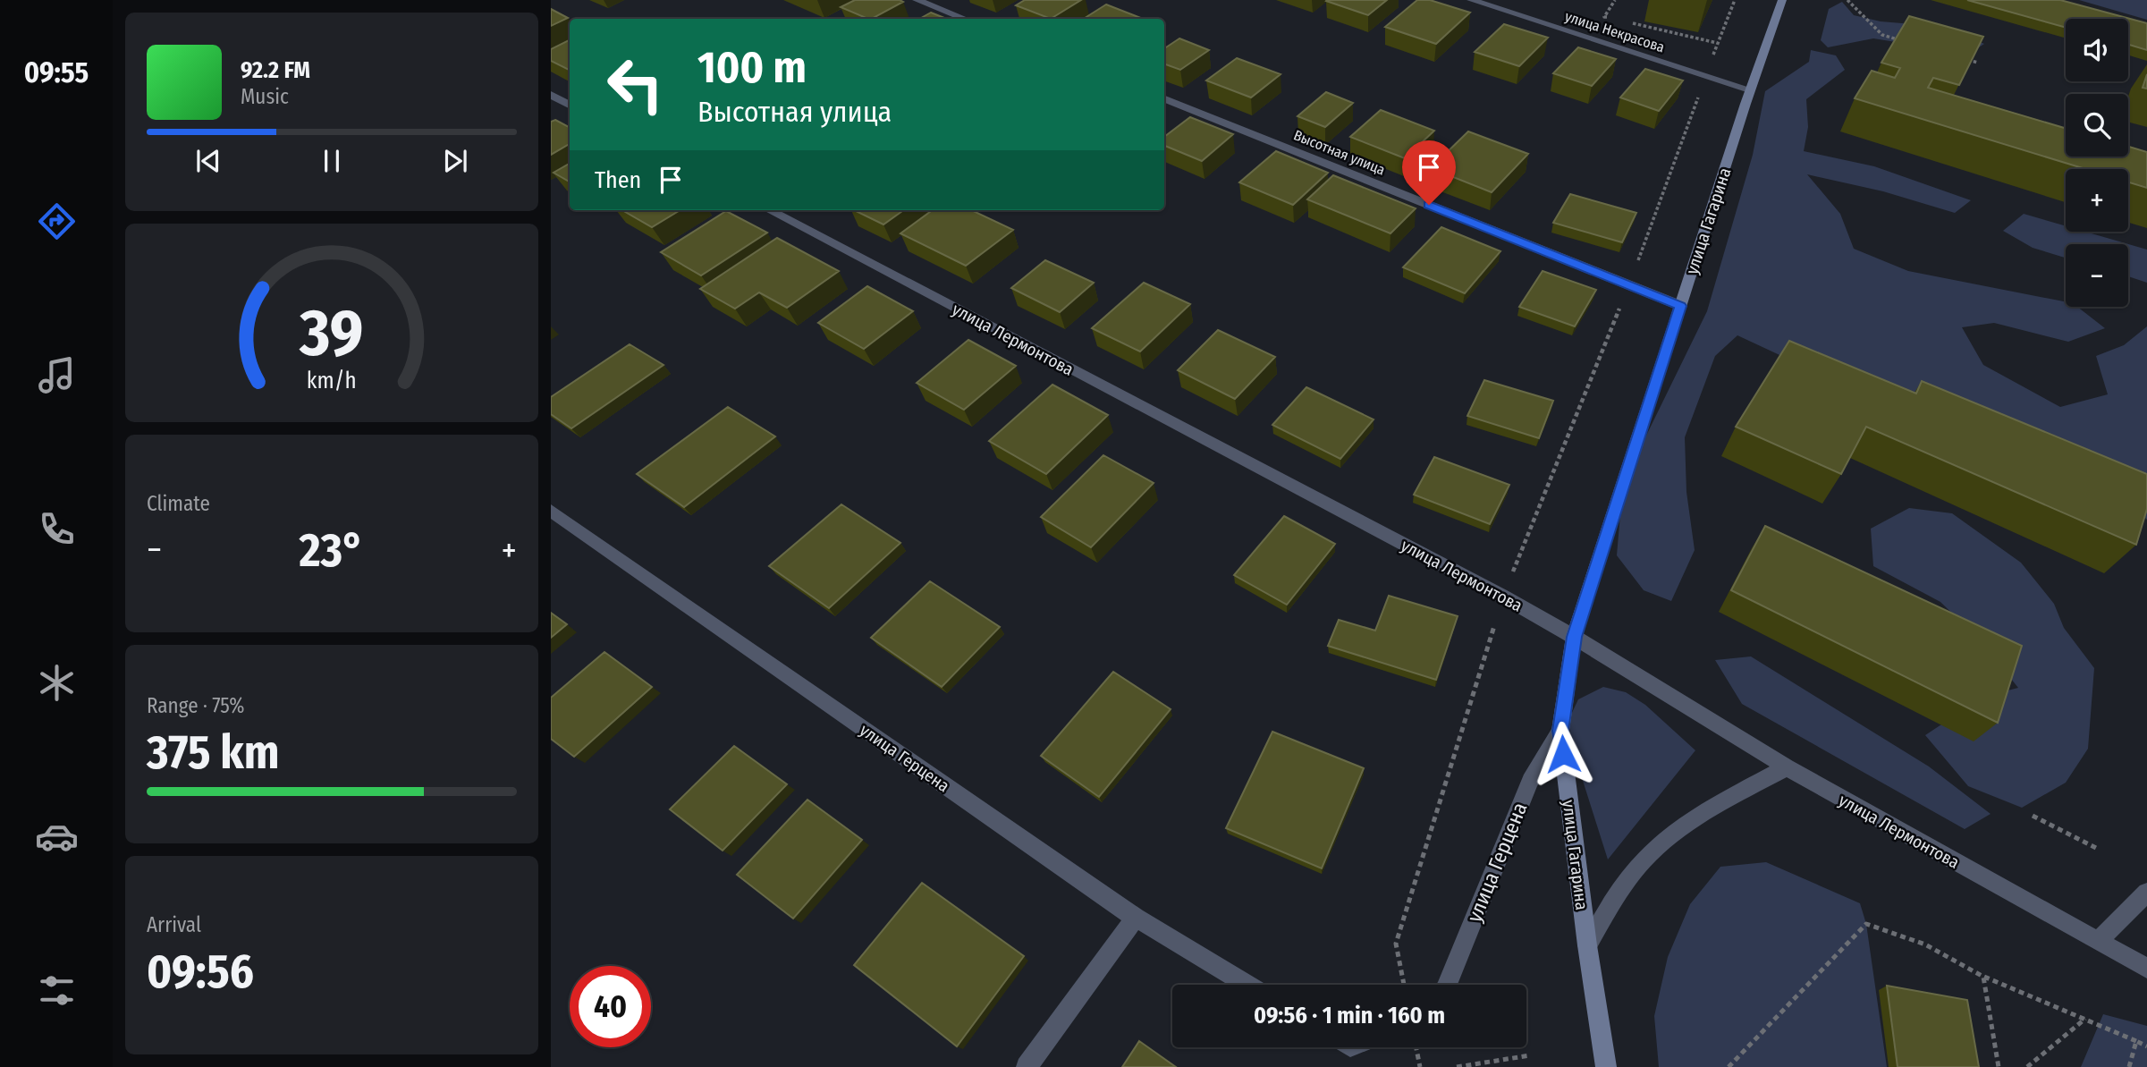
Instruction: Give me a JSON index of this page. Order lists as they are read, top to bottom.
{
  "streets": {
    "street": [
      "улица Некрасова",
      "Высотная улица",
      "улица Гагарина",
      "улица Лермонтова",
      "улица Герцена"
    ]
  },
  "crossings": [
    ["улица Некрасова", "улица Гагарина"],
    ["Высотная улица", "улица Гагарина"],
    ["улица Гагарина", "улица Лермонтова"],
    ["улица Гагарина", "улица Герцена"]
  ],
  "page": {
    "tabs": "09:55",
    "map_buttons": ["+", "−"],
    "turn": ["100 m", "Высотная улица"],
    "song": ["92.2 FM", "Music"],
    "then": "Then",
    "tile": [
      "Climate",
      ["Range · 75%", "375 km"],
      ["Arrival", "09:56"]
    ],
    "heat": ["−", "23°", "+"],
    "limit": "40",
    "trip": "09:56 · 1 min · 160 m",
    "gauge": ["39", "km/h"]
  }
}
